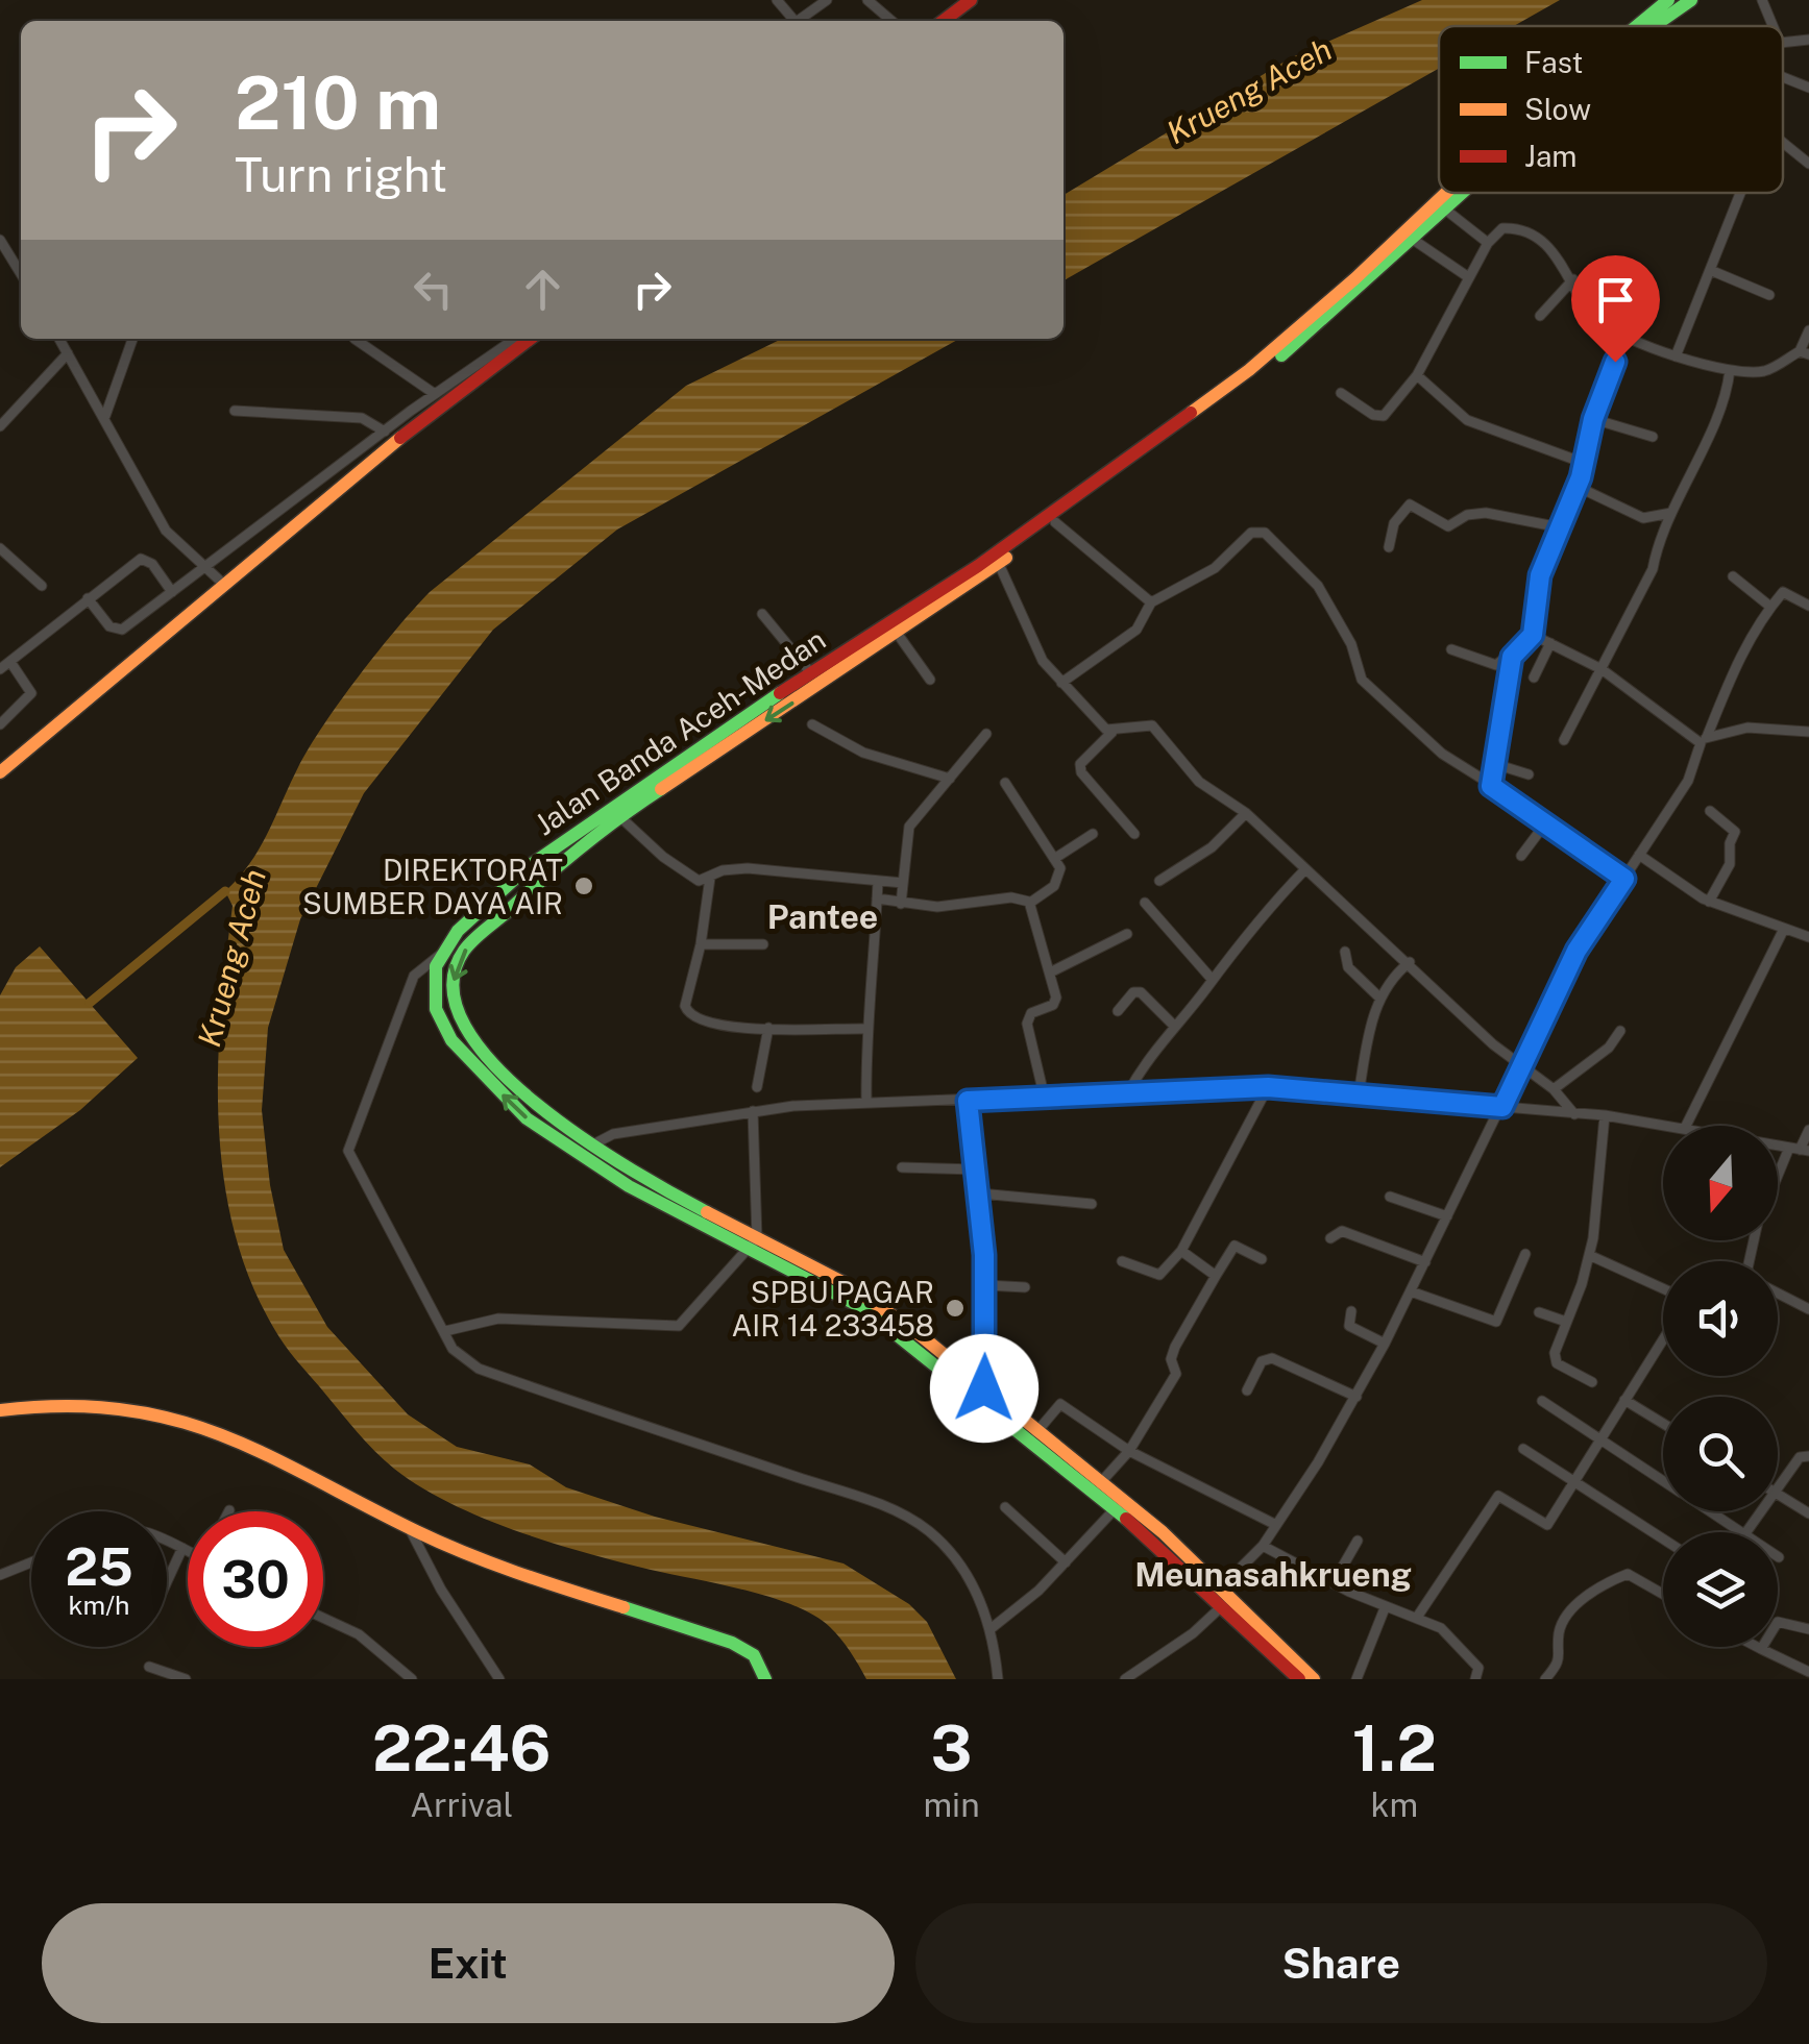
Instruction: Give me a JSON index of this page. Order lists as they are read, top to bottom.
{
  "streets": {
    "main road": ["Jalan Banda Aceh-Medan"]
  },
  "districts": ["Pantee", "Meunasahkrueng"],
  "water": ["Krueng Aceh"],
  "places": ["DIREKTORAT SUMBER DAYA AIR", "SPBU PAGAR AIR 14 233458"],
  "legend": ["Fast", "Slow", "Jam"],
  "north": "bottom",
  "page": {
    "turn": ["210 m", "Turn right"],
    "speed": "25 km/h",
    "limit": "30",
    "eta": [
      "22:46",
      "Arrival",
      "3",
      "min",
      "1.2",
      "km"
    ],
    "buttons": ["Exit", "Share"]
  }
}
